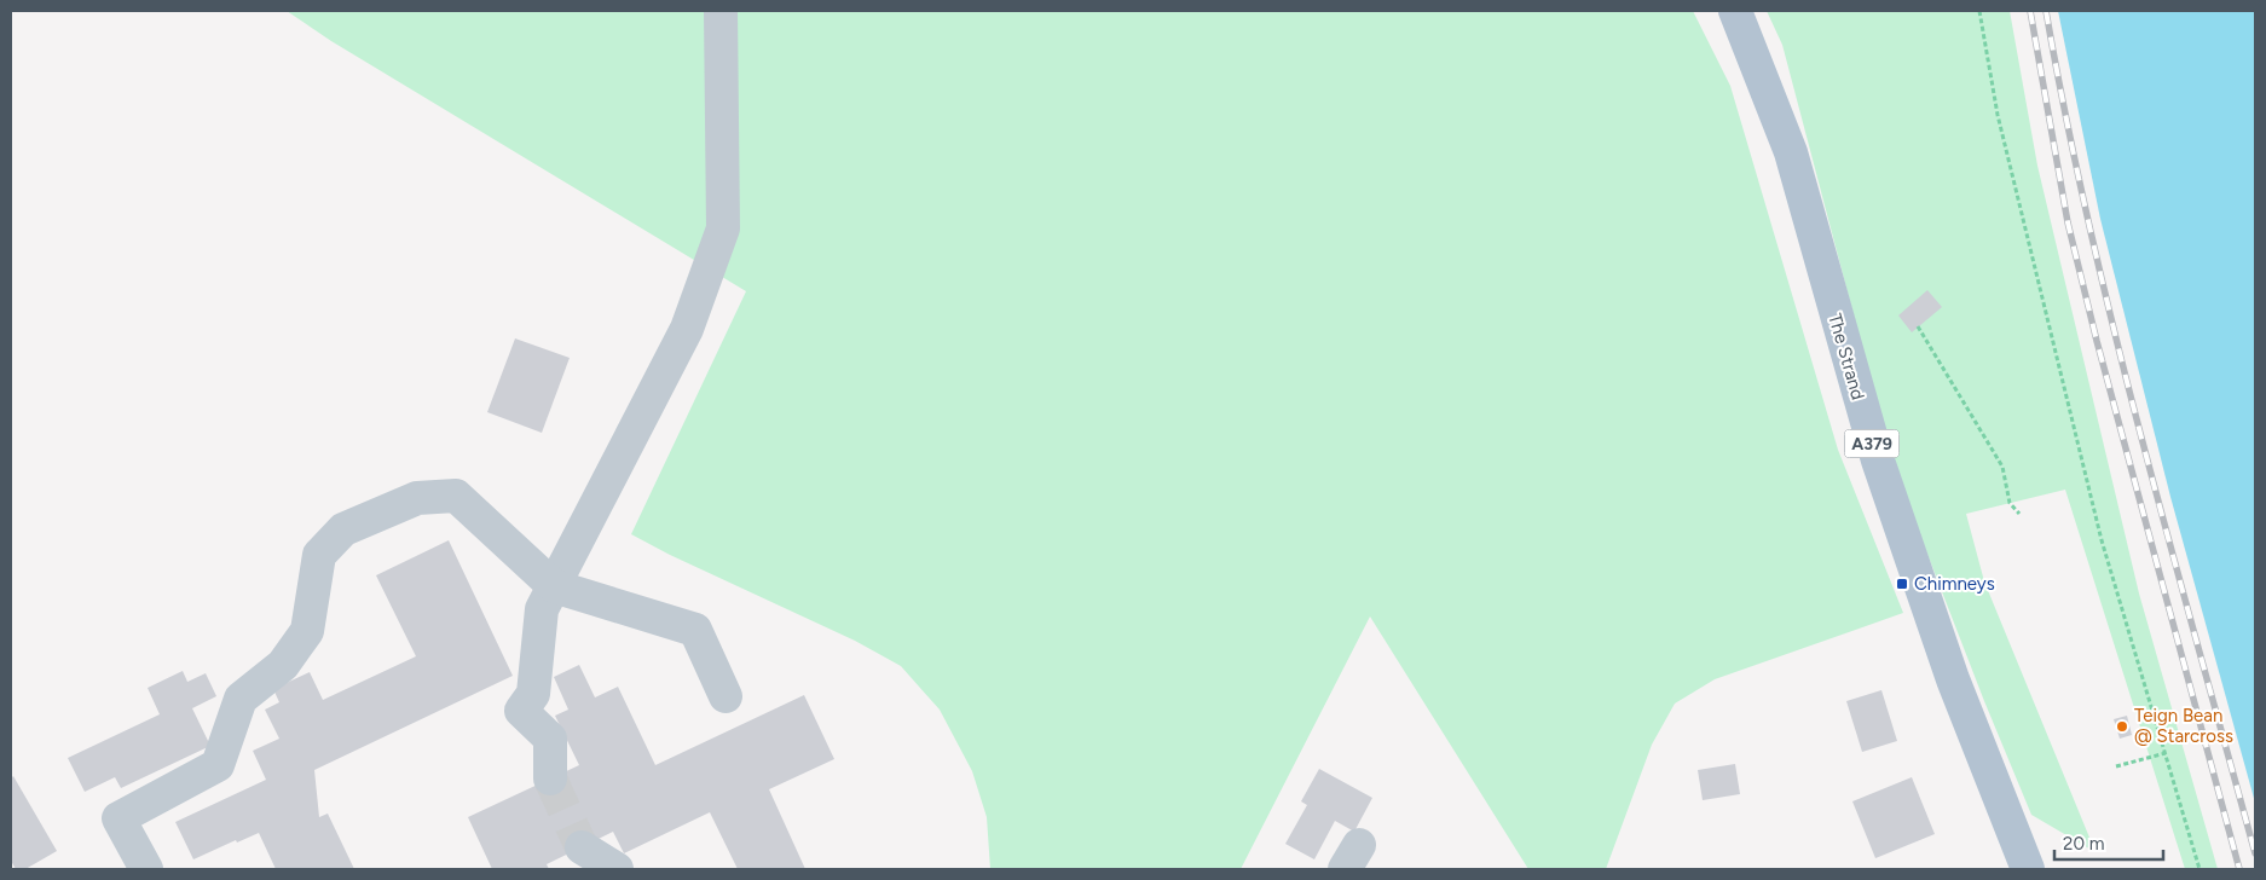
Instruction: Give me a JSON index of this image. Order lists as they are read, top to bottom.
{
  "streets": {
    "main road": ["The Strand", "A379"]
  },
  "places": {
    "transit": ["Chimneys"],
    "other": ["Teign Bean @ Starcross"]
  },
  "scale_bar": "20 m"
}
